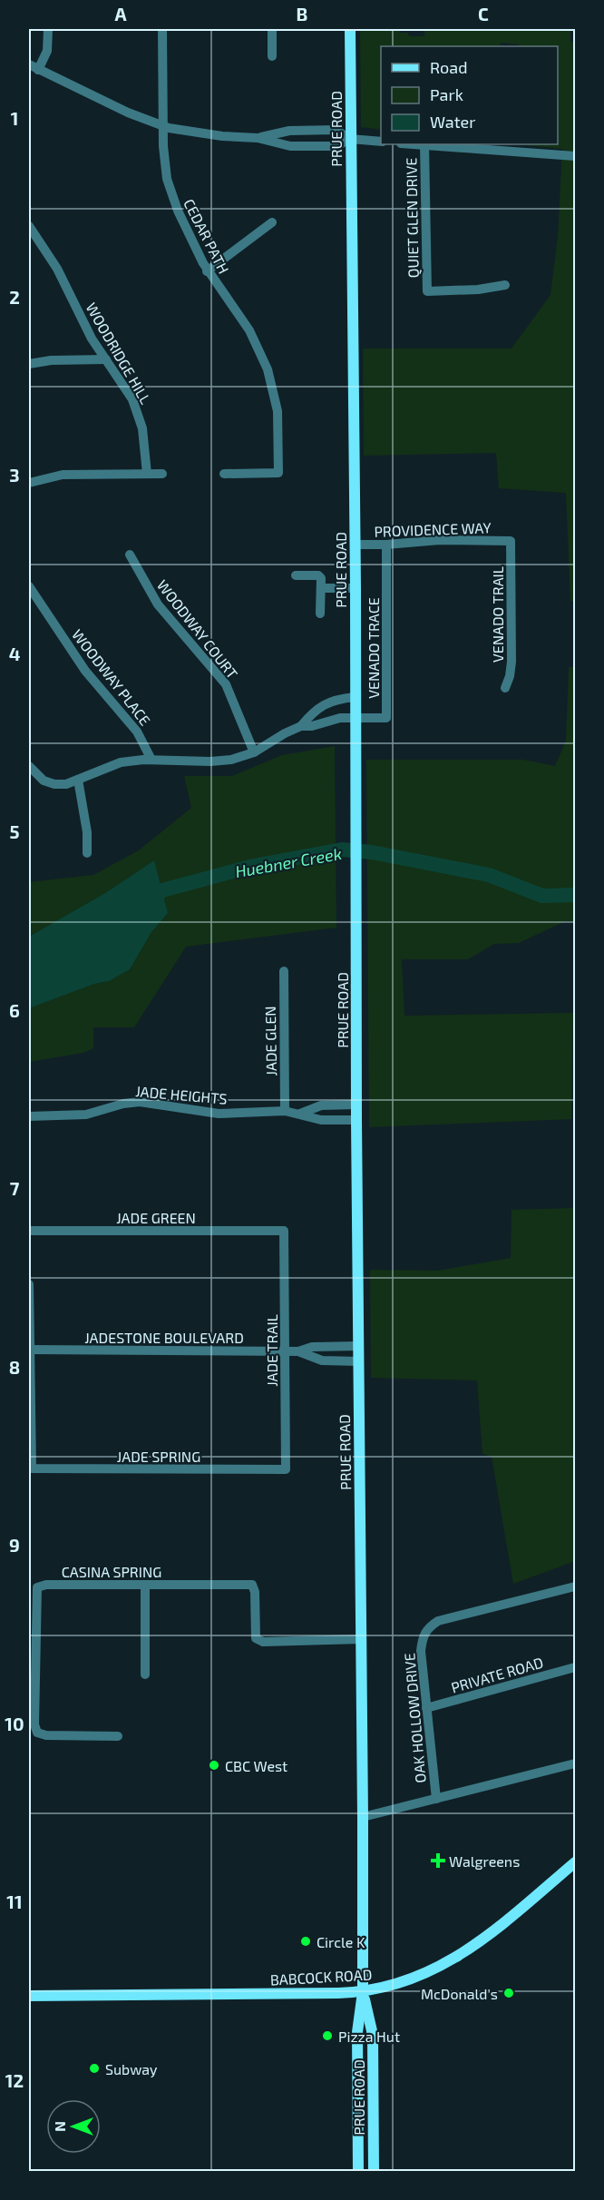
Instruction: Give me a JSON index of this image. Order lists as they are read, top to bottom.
{
  "streets": {
    "main road": ["PRUE ROAD", "BABCOCK ROAD"],
    "street": [
      "QUIET GLEN DRIVE",
      "CEDAR PATH",
      "WOODRIDGE HILL",
      "PROVIDENCE WAY",
      "VENADO TRAIL",
      "WOODWAY COURT",
      "VENADO TRACE",
      "WOODWAY PLACE",
      "JADE GLEN",
      "JADE HEIGHTS",
      "JADE GREEN",
      "JADESTONE BOULEVARD",
      "JADE TRAIL",
      "JADE SPRING",
      "CASINA SPRING",
      "PRIVATE ROAD",
      "OAK HOLLOW DRIVE"
    ]
  },
  "crossings": [
    ["PRUE ROAD", "PROVIDENCE WAY"],
    ["PRUE ROAD", "VENADO TRACE"],
    ["PRUE ROAD", "JADE HEIGHTS"],
    ["PRUE ROAD", "JADESTONE BOULEVARD"],
    ["PRUE ROAD", "CASINA SPRING"],
    ["PRUE ROAD", "BABCOCK ROAD"],
    ["PROVIDENCE WAY", "VENADO TRAIL"],
    ["PROVIDENCE WAY", "VENADO TRACE"],
    ["JADE GLEN", "JADE HEIGHTS"],
    ["JADE GREEN", "JADE TRAIL"],
    ["JADESTONE BOULEVARD", "JADE TRAIL"],
    ["JADESTONE BOULEVARD", "JADE SPRING"],
    ["JADE TRAIL", "JADE SPRING"],
    ["PRIVATE ROAD", "OAK HOLLOW DRIVE"]
  ],
  "water": ["Huebner Creek"],
  "places": {
    "other": [
      "CBC West",
      "Circle K",
      "McDonald's",
      "Pizza Hut",
      "Subway"
    ],
    "health": ["Walgreens"]
  },
  "legend": ["Road", "Park", "Water"],
  "north": "left",
  "grid": {
    "columns": ["A", "B", "C"],
    "rows": [
      "1",
      "2",
      "3",
      "4",
      "5",
      "6",
      "7",
      "8",
      "9",
      "10",
      "11",
      "12"
    ]
  }
}
